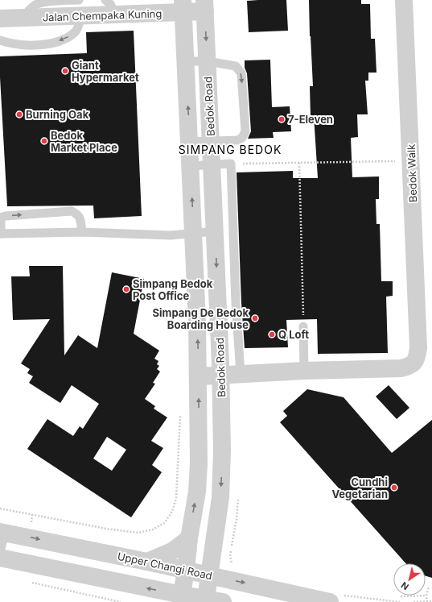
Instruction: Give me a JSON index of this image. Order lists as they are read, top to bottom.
{
  "streets": {
    "street": [
      "Jalan Chempaka Kuning",
      "Bedok Road",
      "Bedok Walk",
      "Upper Changi Road"
    ]
  },
  "crossings": [
    ["Jalan Chempaka Kuning", "Bedok Road"],
    ["Bedok Road", "Bedok Walk"],
    ["Bedok Road", "Upper Changi Road"]
  ],
  "districts": ["SIMPANG BEDOK"],
  "places": [
    "Giant Hypermarket",
    "Burning Oak",
    "7-Eleven",
    "Bedok Market Place",
    "Simpang Bedok Post Office",
    "Simpang De Bedok Boarding House",
    "Q Loft",
    "Cundhi Vegetarian"
  ],
  "north": "bottom left"
}
